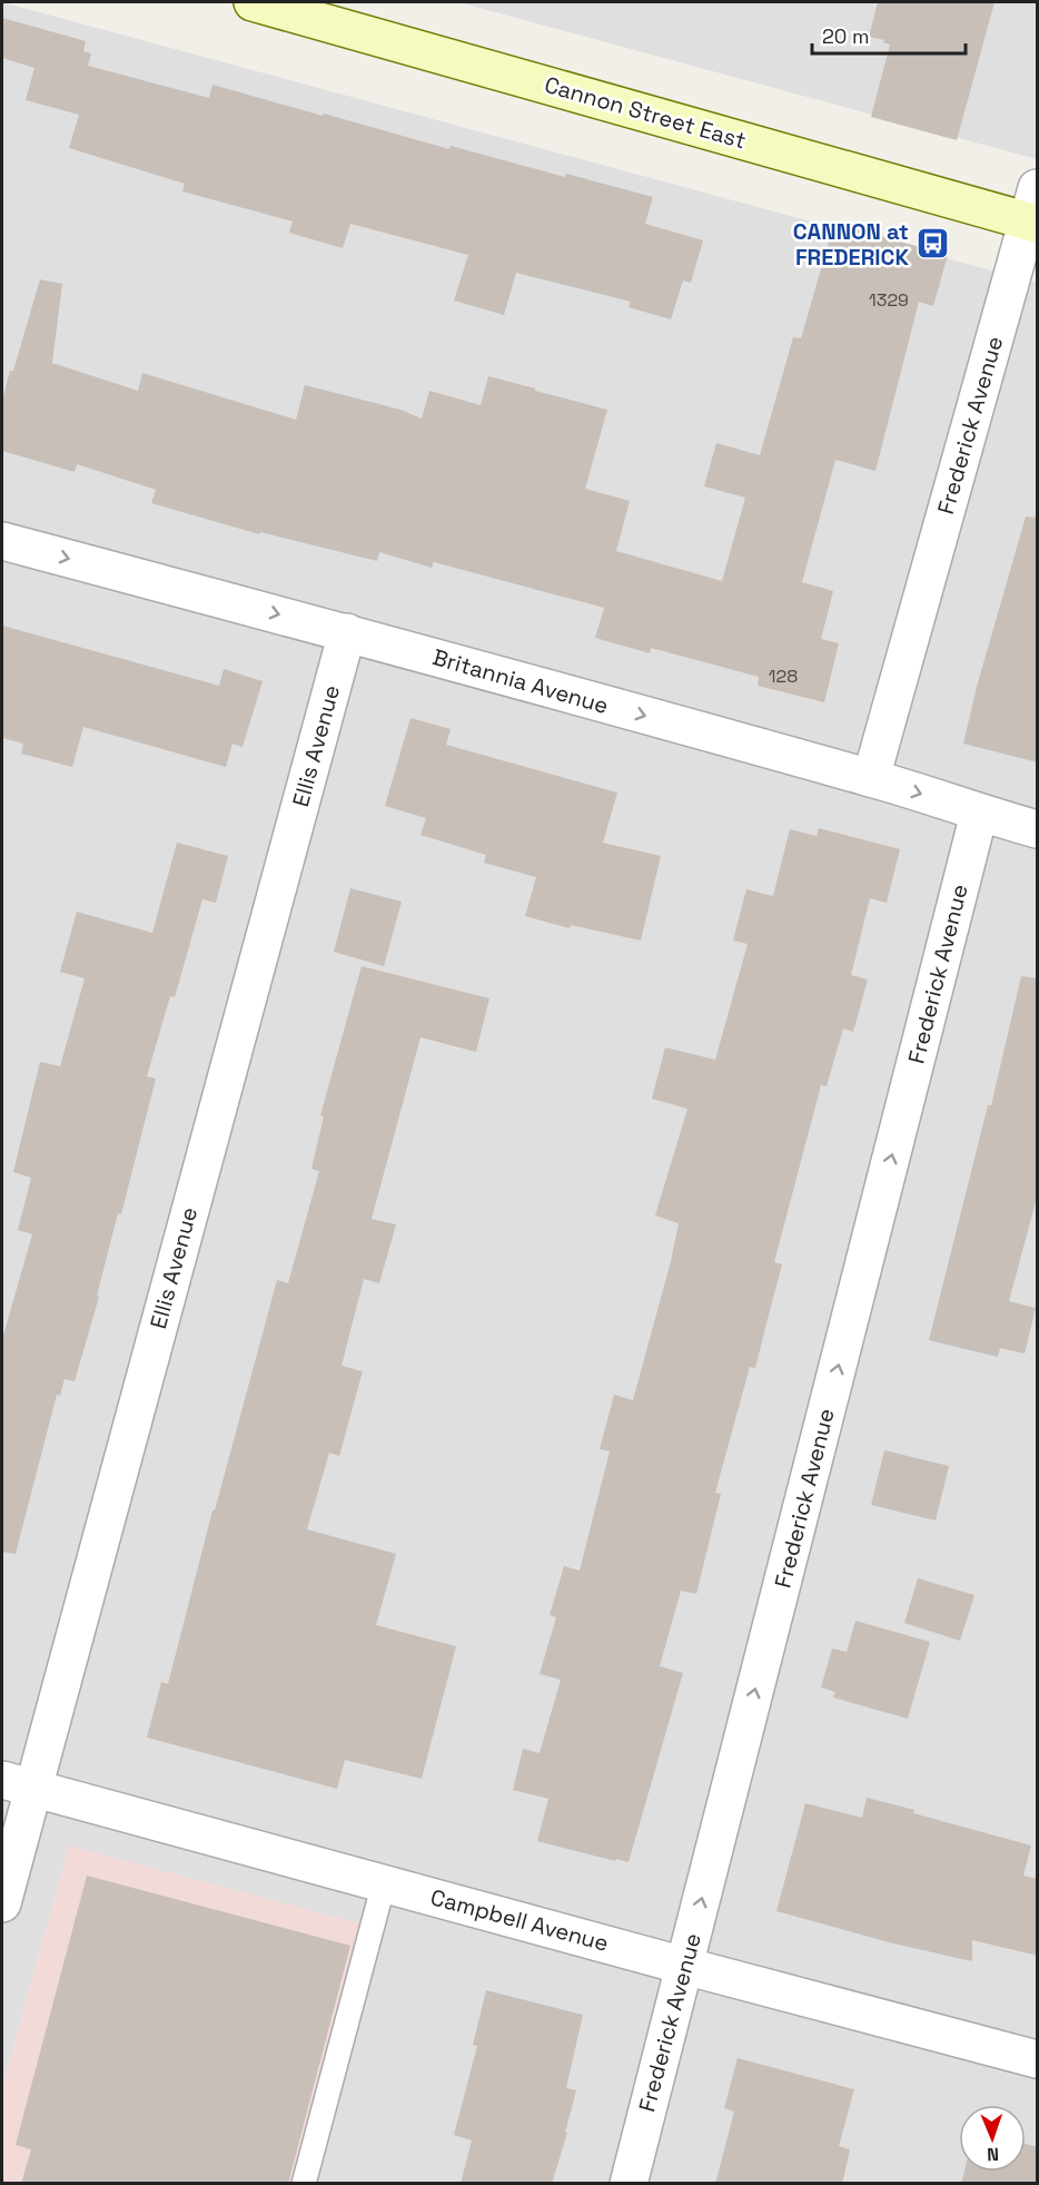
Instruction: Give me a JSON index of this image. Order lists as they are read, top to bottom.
{
  "streets": {
    "street": [
      "Cannon Street East",
      "Frederick Avenue",
      "Britannia Avenue",
      "Ellis Avenue",
      "Campbell Avenue"
    ]
  },
  "crossings": [
    ["Cannon Street East", "Frederick Avenue"],
    ["Frederick Avenue", "Britannia Avenue"],
    ["Frederick Avenue", "Campbell Avenue"],
    ["Britannia Avenue", "Ellis Avenue"],
    ["Ellis Avenue", "Campbell Avenue"]
  ],
  "one_way": ["Frederick Avenue", "Britannia Avenue"],
  "places": {
    "bus stop": ["CANNON at FREDERICK"]
  },
  "house_numbers": ["1329", "128"],
  "scale_bar": "20 m",
  "north": "bottom"
}
